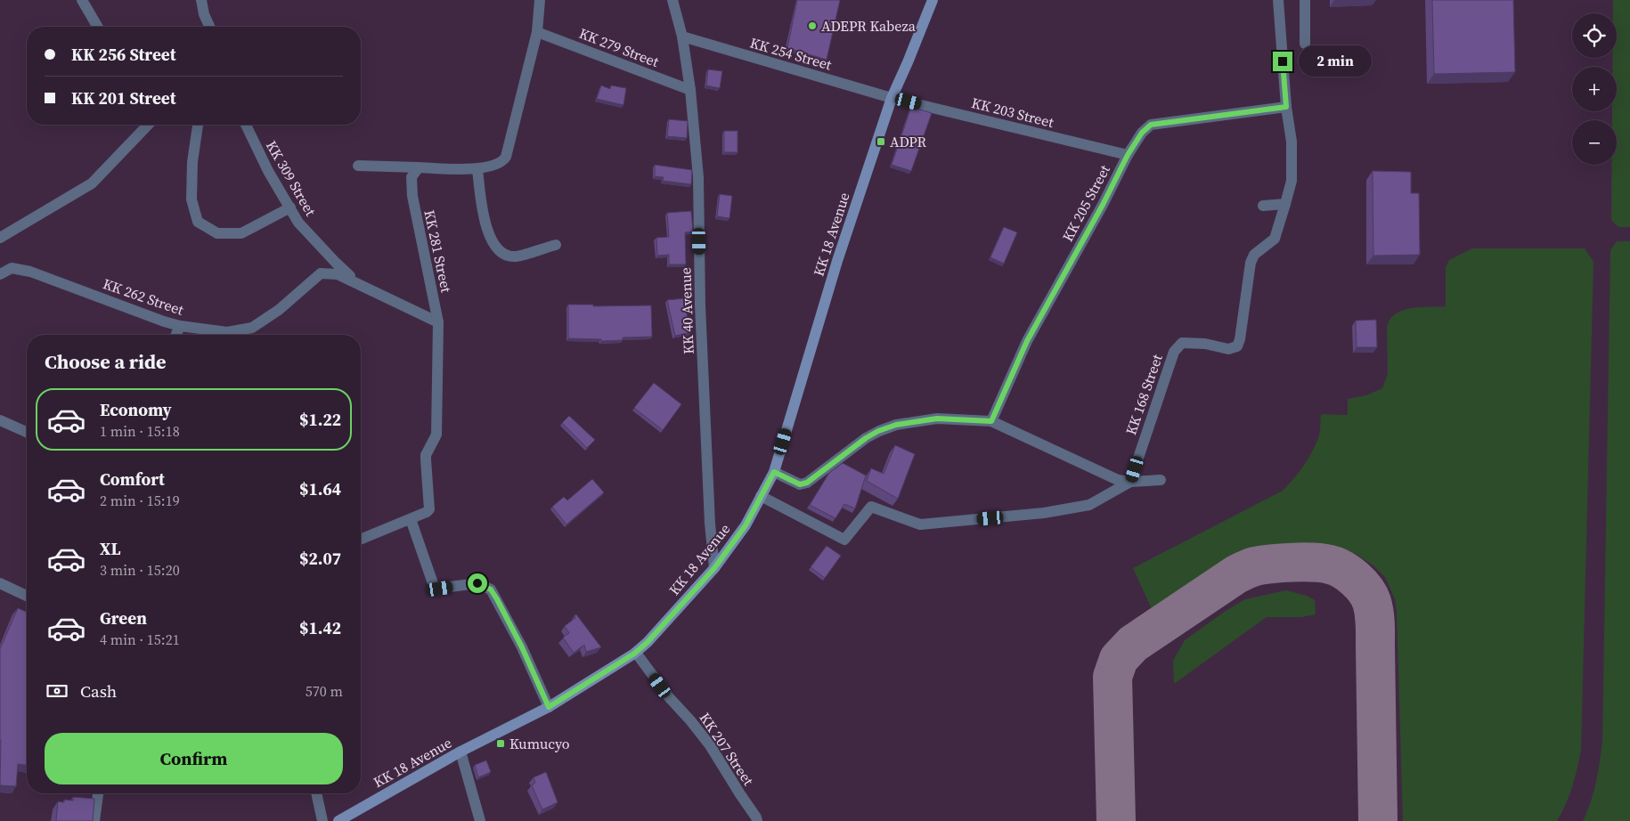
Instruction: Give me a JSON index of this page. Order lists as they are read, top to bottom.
{
  "streets": {
    "main road": ["KK 18 Avenue"],
    "street": [
      "KK 279 Street",
      "KK 254 Street",
      "KK 203 Street",
      "KK 309 Street",
      "KK 205 Street",
      "KK 281 Street",
      "KK 262 Street",
      "KK 40 Avenue",
      "KK 168 Street",
      "KK 207 Street"
    ]
  },
  "crossings": [
    ["KK 279 Street", "KK 40 Avenue"],
    ["KK 254 Street", "KK 203 Street"],
    ["KK 254 Street", "KK 18 Avenue"],
    ["KK 254 Street", "KK 40 Avenue"],
    ["KK 203 Street", "KK 205 Street"],
    ["KK 203 Street", "KK 18 Avenue"],
    ["KK 309 Street", "KK 262 Street"],
    ["KK 18 Avenue", "KK 40 Avenue"],
    ["KK 18 Avenue", "KK 207 Street"],
    ["KK 281 Street", "KK 262 Street"]
  ],
  "places": {
    "other": ["ADEPR Kabeza"],
    "transit": ["ADPR", "Kumucyo"]
  },
  "page": {
    "map_buttons": ["+", "−"],
    "banner": ["KK 256 Street", "KK 201 Street"],
    "bubble": "2 min",
    "heading": "Choose a ride",
    "list": [
      {
        "name": "Economy",
        "note": "1 min · 15:18",
        "value": "$1.22"
      },
      {
        "name": "Comfort",
        "note": "2 min · 15:19",
        "value": "$1.64"
      },
      {
        "name": "XL",
        "note": "3 min · 15:20",
        "value": "$2.07"
      },
      {
        "name": "Green",
        "note": "4 min · 15:21",
        "value": "$1.42"
      }
    ],
    "pay": ["Cash", "570 m"],
    "buttons": "Confirm"
  }
}
